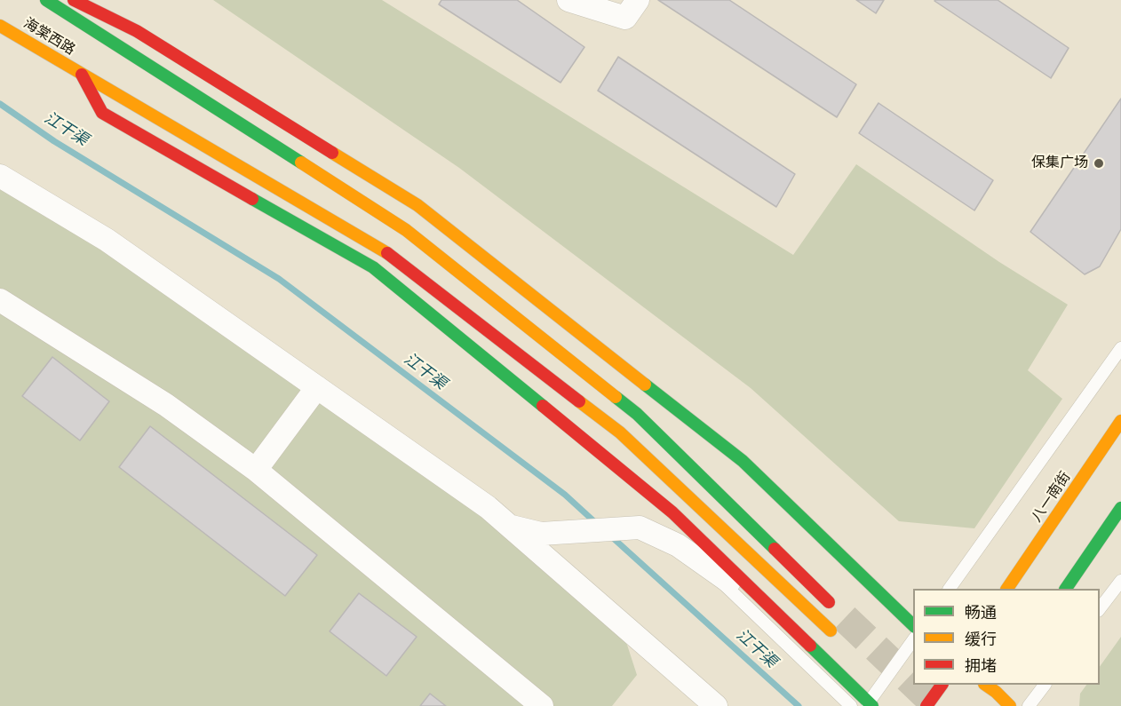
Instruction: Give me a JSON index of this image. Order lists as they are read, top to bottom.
{
  "streets": {
    "main road": ["海棠西路", "八一南街"]
  },
  "water": ["江干渠"],
  "places": ["保集广场"],
  "legend": ["畅通", "缓行", "拥堵"]
}
